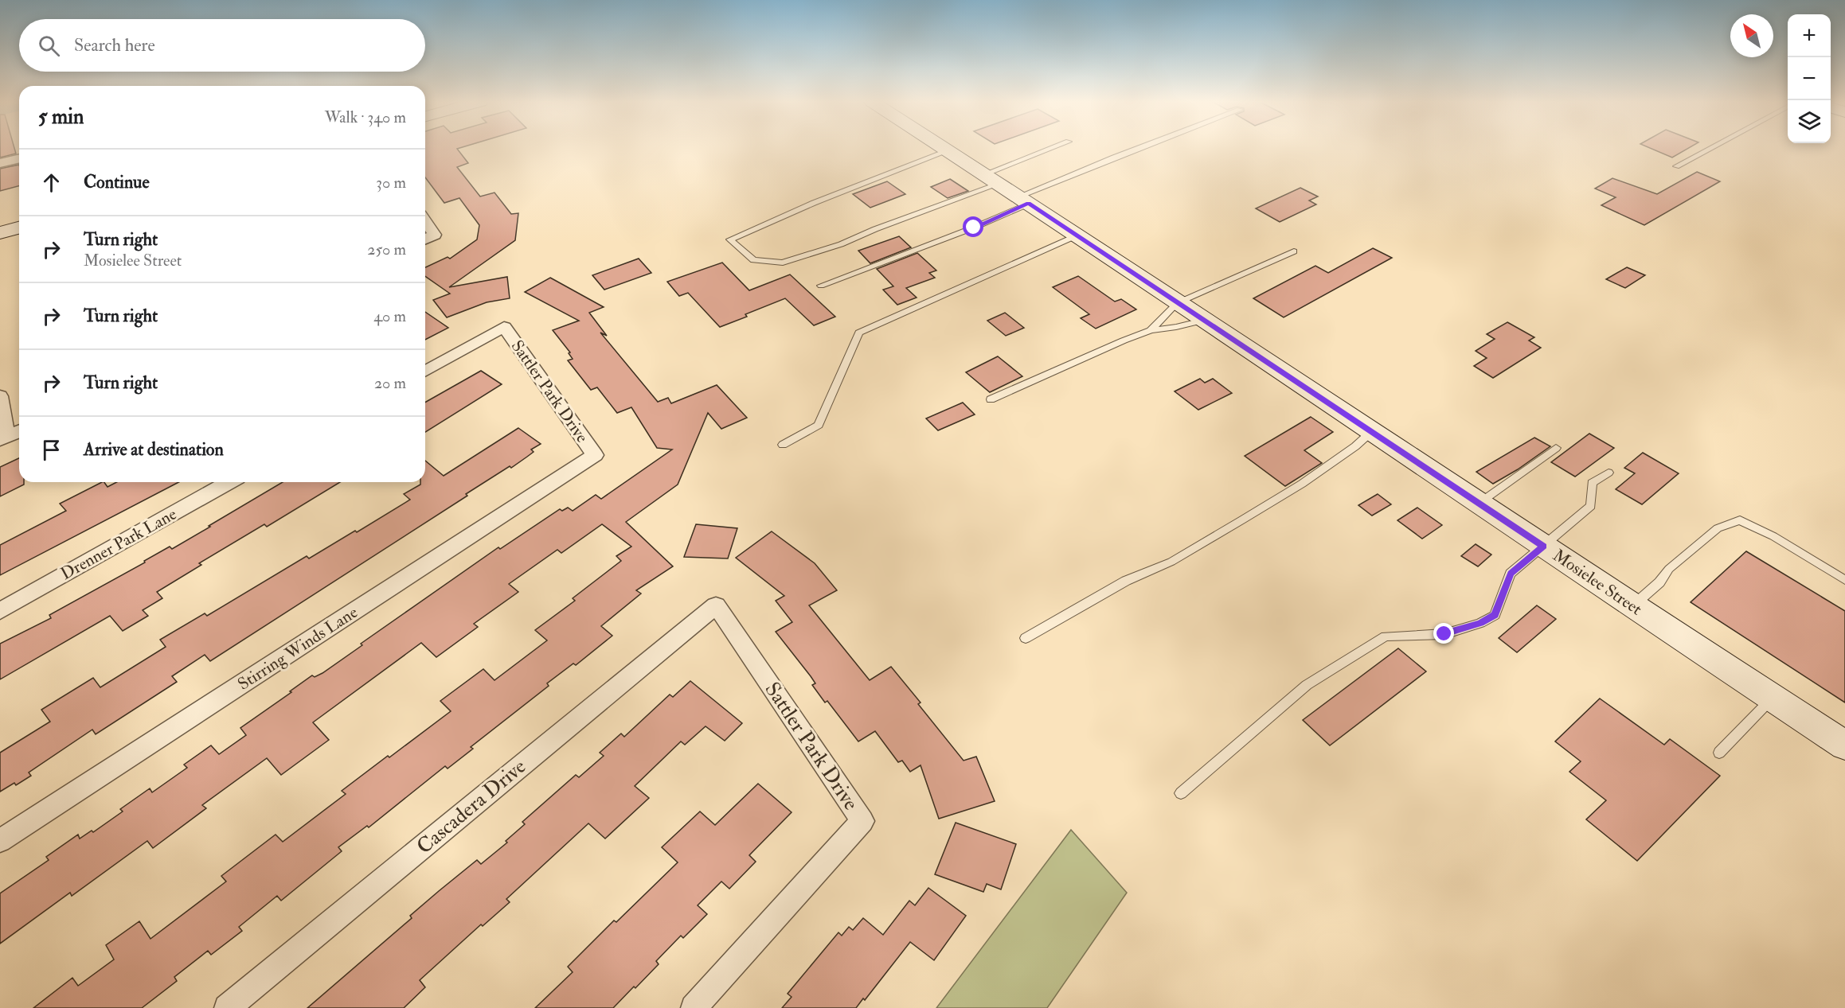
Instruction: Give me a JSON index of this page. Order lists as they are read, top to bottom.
{
  "streets": {
    "street": [
      "Sattler Park Drive",
      "Drenner Park Lane",
      "Mosielee Street",
      "Stirring Winds Lane",
      "Cascadera Drive"
    ]
  },
  "crossings": [
    ["Sattler Park Drive", "Stirring Winds Lane"],
    ["Sattler Park Drive", "Cascadera Drive"]
  ],
  "north": "top left",
  "page": {
    "map_buttons": ["+", "−"],
    "search": "Search here",
    "heading": ["5 min", "Walk · 340 m"],
    "list": [
      ["Continue", "30 m"],
      ["Turn right", "Mosielee Street", "250 m"],
      ["Turn right", "40 m"],
      ["Turn right", "20 m"],
      "Arrive at destination"
    ]
  }
}
